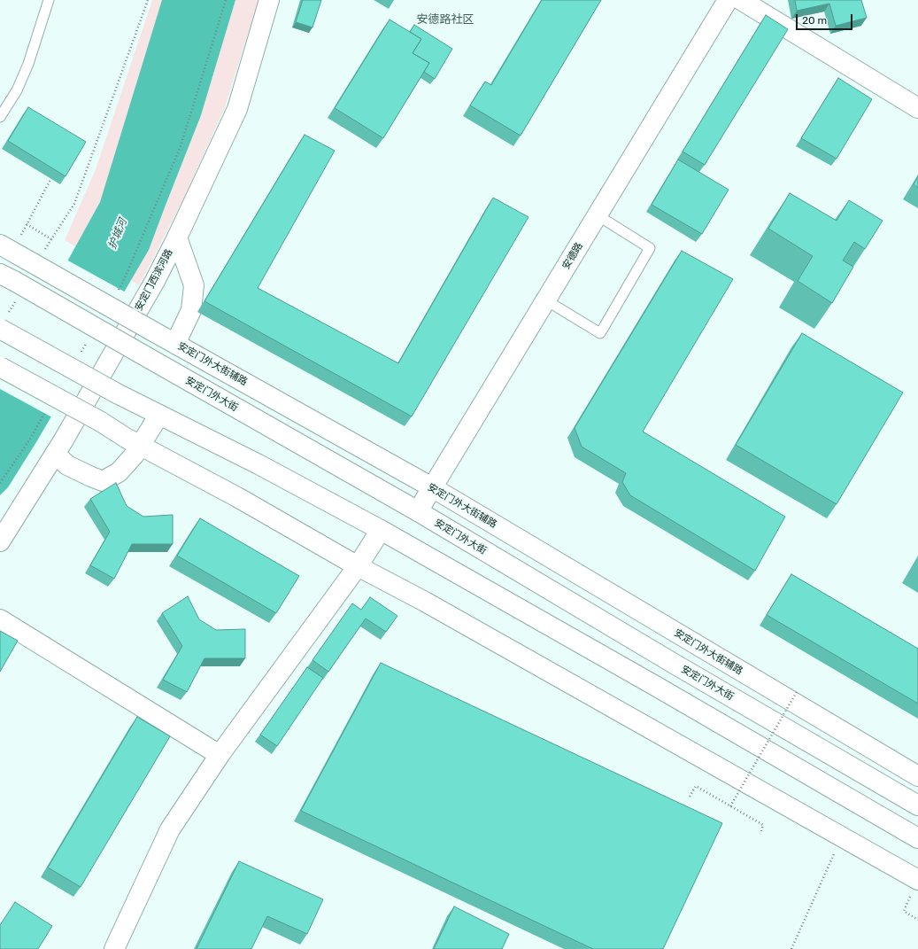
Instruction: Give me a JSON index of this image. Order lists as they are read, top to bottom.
{
  "streets": {
    "street": [
      "安德路",
      "安定门西滨河路",
      "安定门外大街辅路",
      "安定门外大街"
    ]
  },
  "crossings": [
    ["安德路", "安定门外大街辅路"],
    ["安德路", "安定门外大街"]
  ],
  "districts": ["安德路社区"],
  "water": ["护城河"],
  "scale_bar": "20 m"
}
